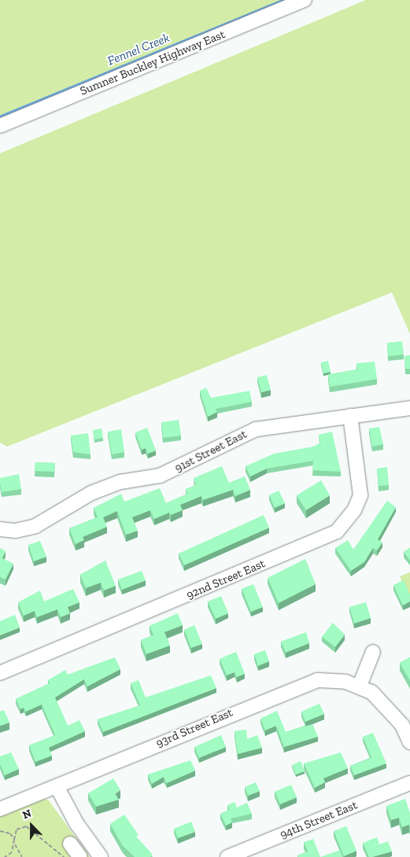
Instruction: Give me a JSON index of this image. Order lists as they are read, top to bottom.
{
  "streets": {
    "street": [
      "Sumner Buckley Highway East",
      "91st Street East",
      "92nd Street East",
      "93rd Street East",
      "94th Street East"
    ]
  },
  "crossings": [
    ["91st Street East", "92nd Street East"]
  ],
  "water": ["Fennel Creek"],
  "north": "top"
}
